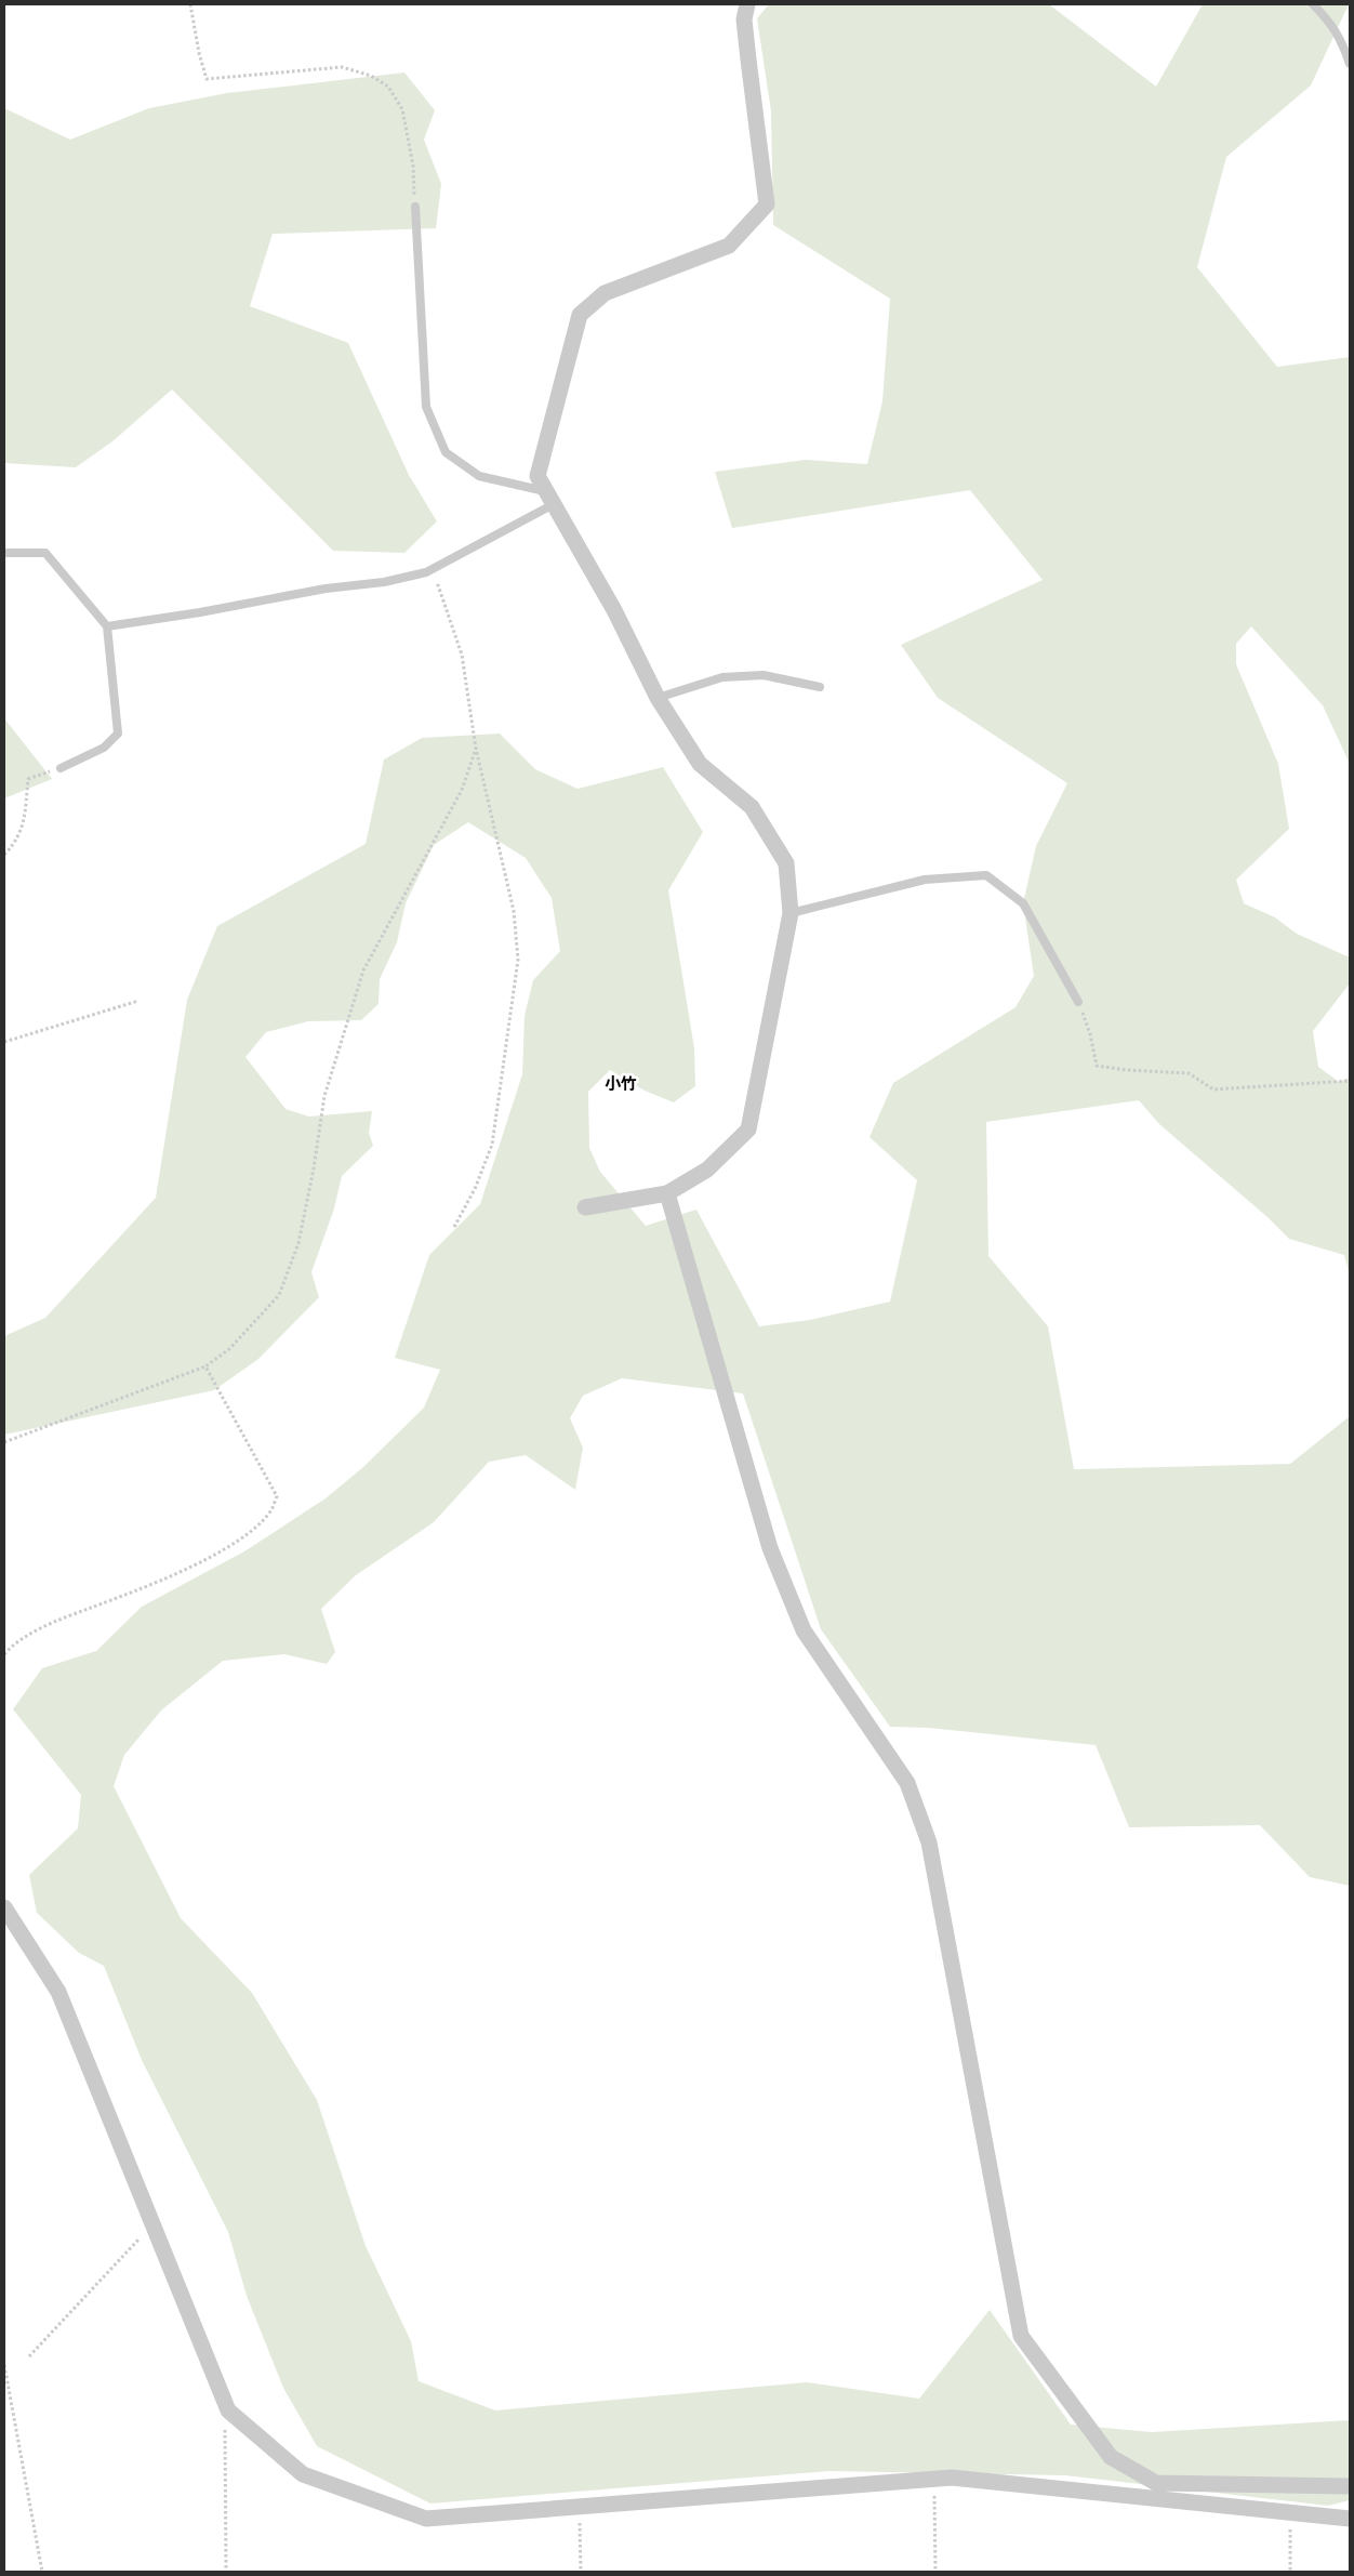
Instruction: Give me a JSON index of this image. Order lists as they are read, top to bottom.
{
  "districts": ["小竹"]
}
